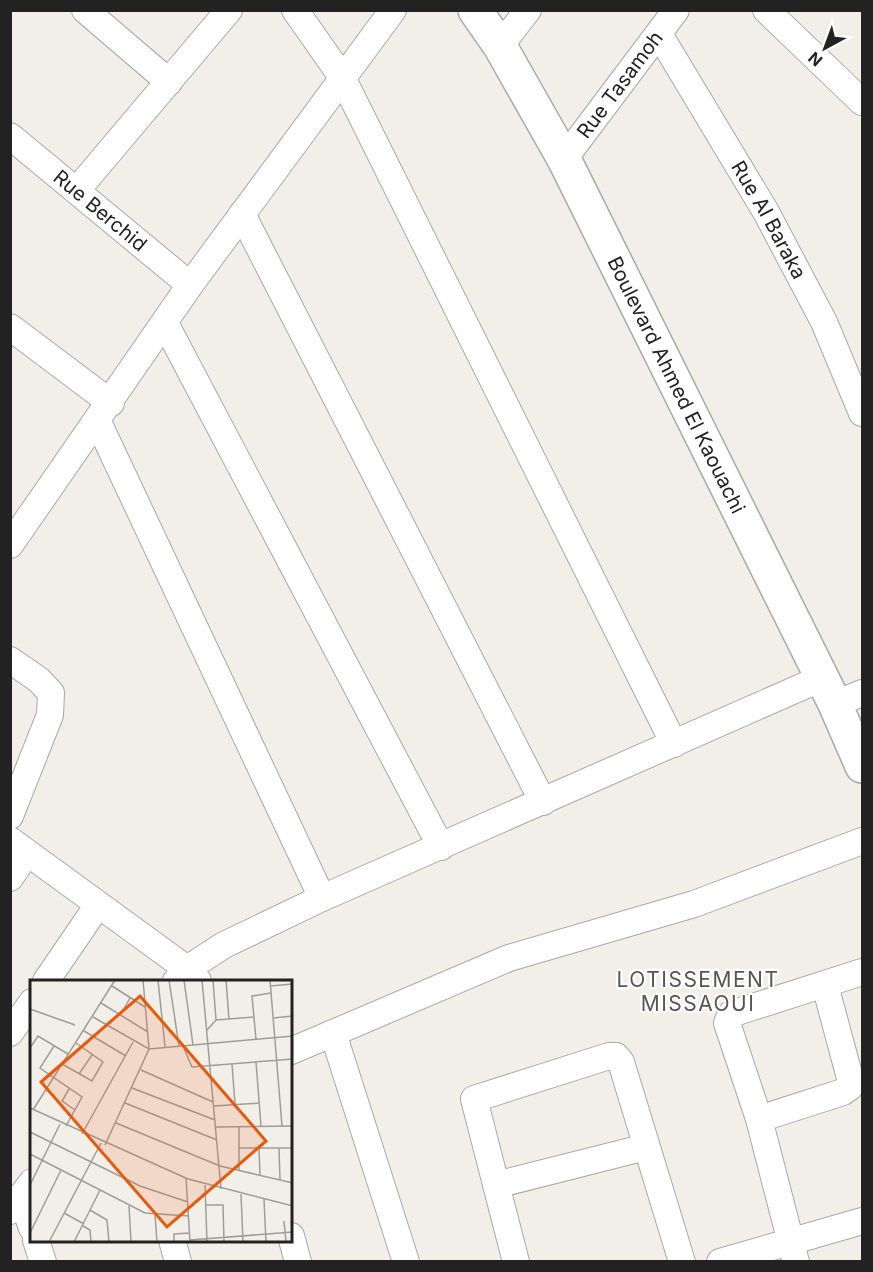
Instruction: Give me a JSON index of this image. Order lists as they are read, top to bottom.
{
  "streets": {
    "street": [
      "Rue Tasamoh",
      "Rue Berchid",
      "Rue Al Baraka",
      "Boulevard Ahmed El Kaouachi"
    ]
  },
  "crossings": [
    ["Rue Tasamoh", "Rue Al Baraka"],
    ["Rue Tasamoh", "Boulevard Ahmed El Kaouachi"]
  ],
  "districts": ["LOTISSEMENT MISSAOUI"],
  "north": "bottom left"
}
